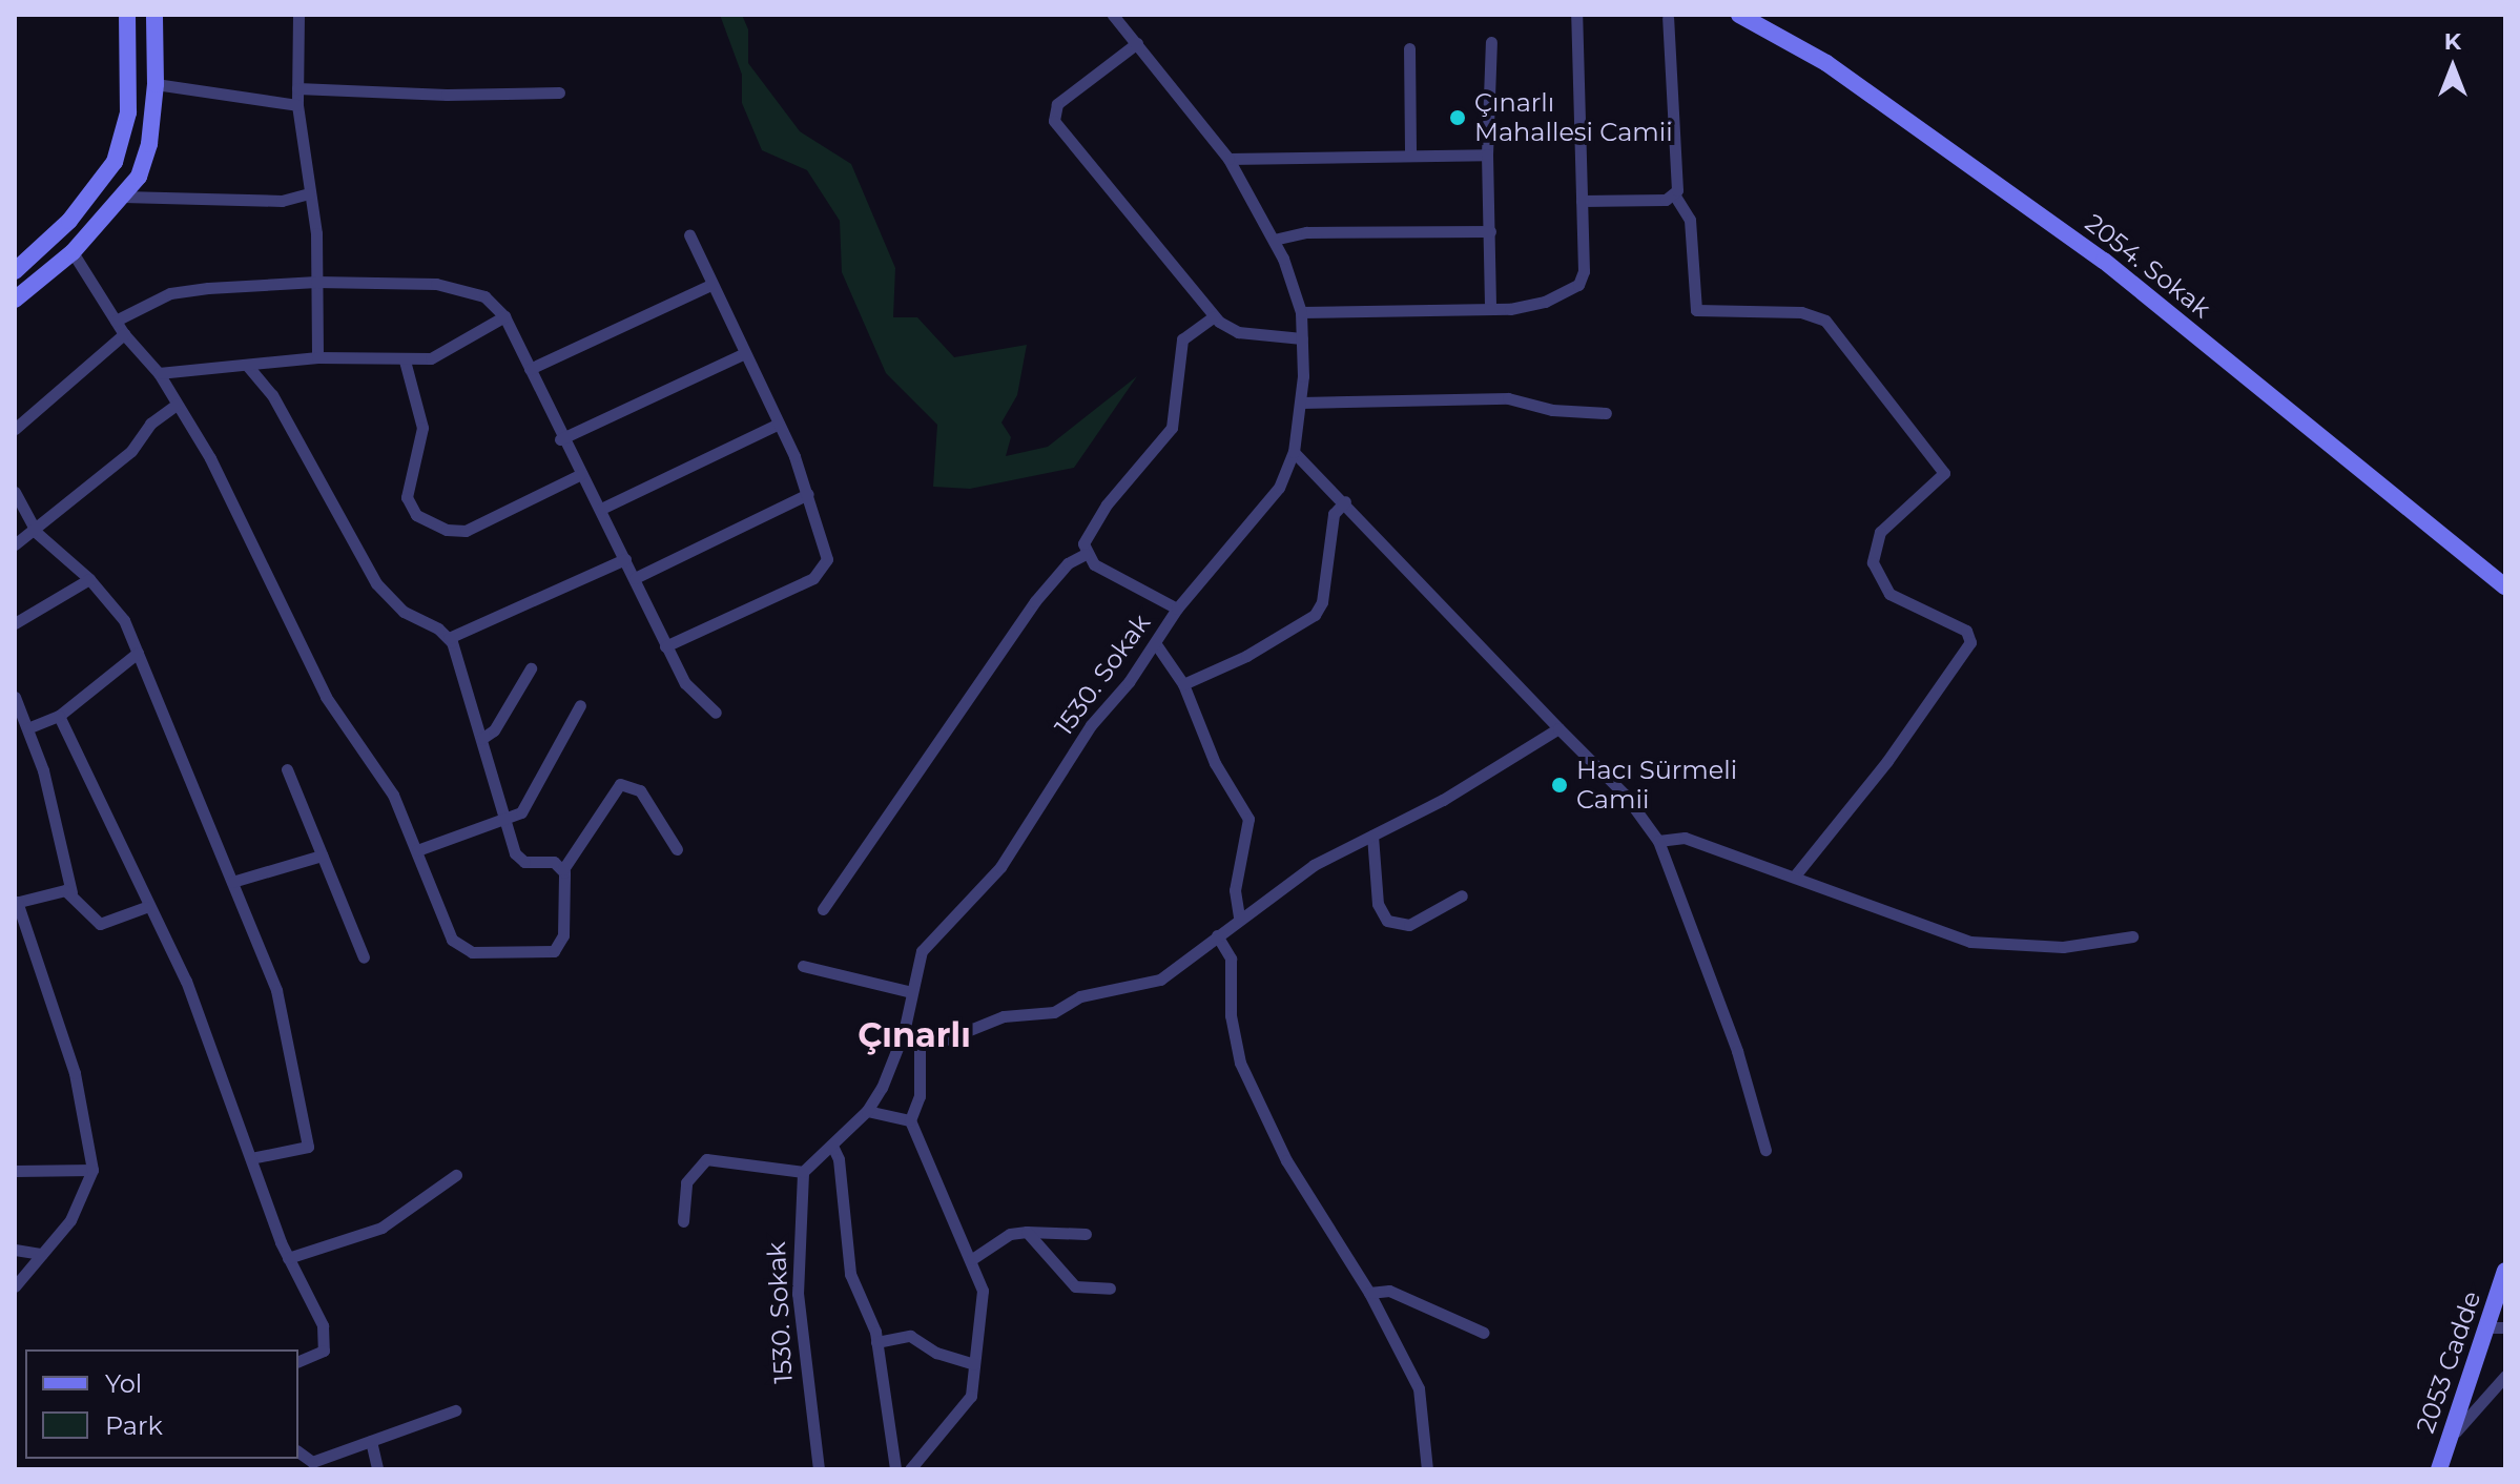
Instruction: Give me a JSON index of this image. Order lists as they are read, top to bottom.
{
  "streets": {
    "main road": ["2054. Sokak", "2053 Cadde"],
    "street": ["1530. Sokak"]
  },
  "districts": ["Çınarlı"],
  "places": ["Çınarlı Mahallesi Camii", "Hacı Sürmeli Camii"],
  "legend": ["Yol", "Park"],
  "north": "top"
}
